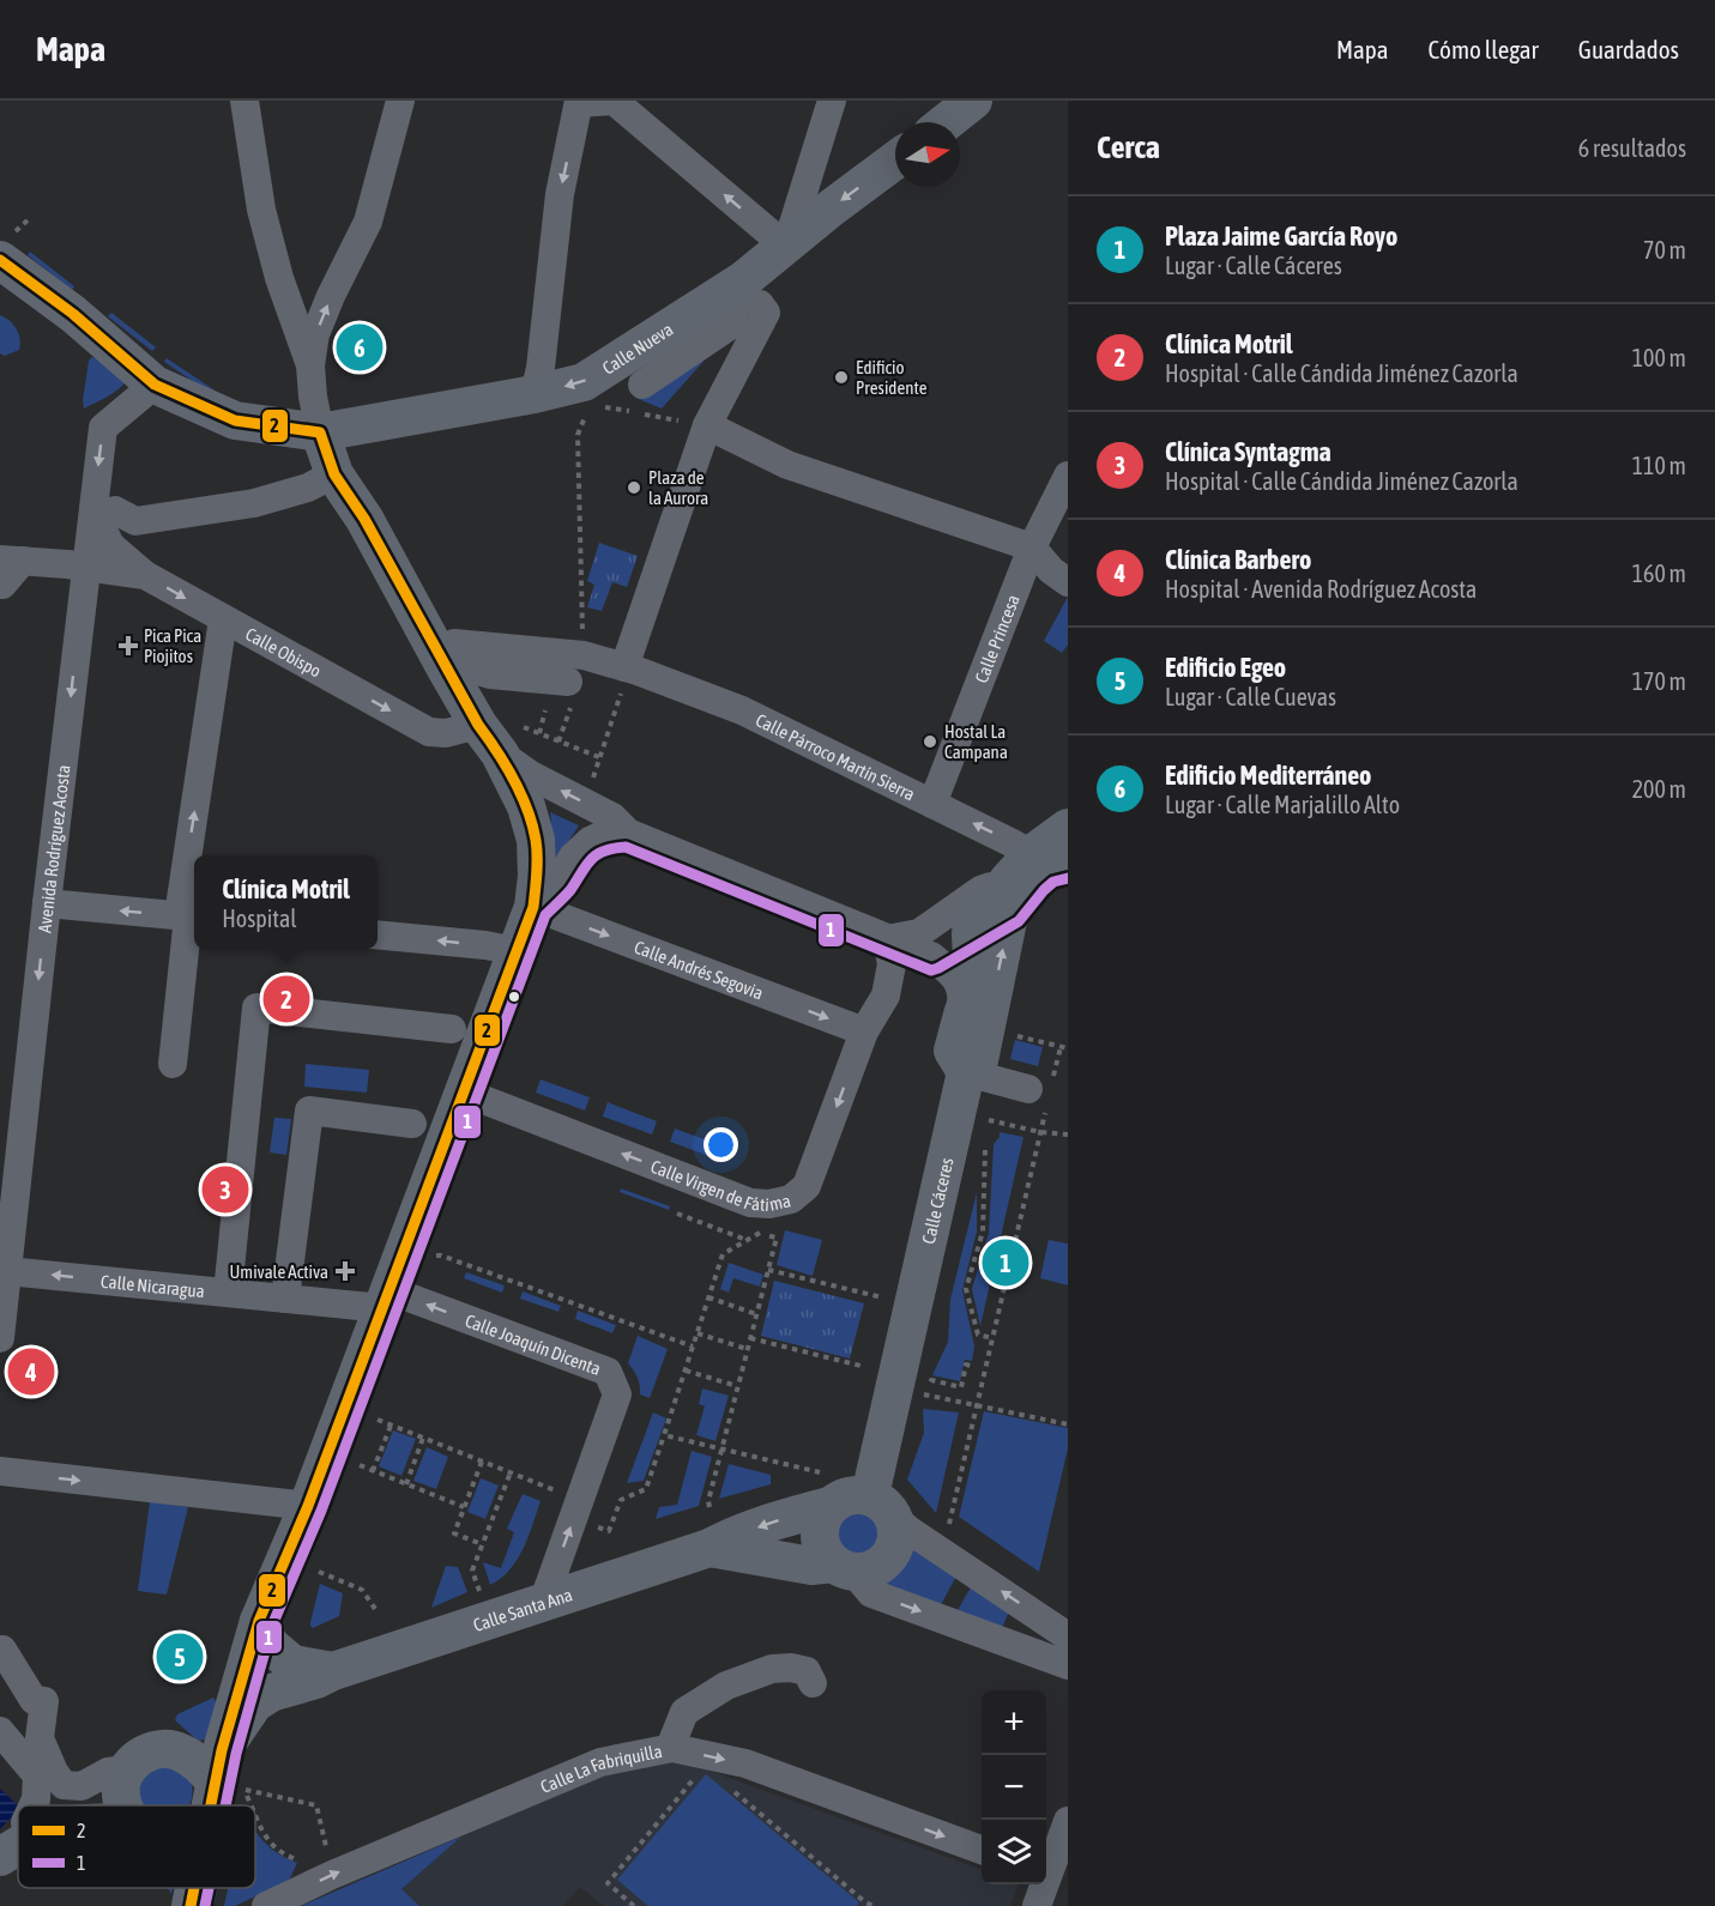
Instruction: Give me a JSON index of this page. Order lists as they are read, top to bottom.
{
  "streets": {
    "main road": ["Calle Nueva", "Calle Cáceres", "Calle Santa Ana"],
    "street": [
      "Calle Princesa",
      "Calle Obispo",
      "Calle Párroco Martín Sierra",
      "Avenida Rodríguez Acosta",
      "Calle Andrés Segovia",
      "Calle Virgen de Fátima",
      "Calle Nicaragua",
      "Calle Joaquín Dicenta",
      "Calle La Fabriquilla"
    ]
  },
  "crossings": [
    ["Calle Nueva", "Avenida Rodríguez Acosta"],
    ["Calle Princesa", "Calle Párroco Martín Sierra"],
    ["Calle Obispo", "Avenida Rodríguez Acosta"],
    ["Calle Párroco Martín Sierra", "Calle Cáceres"],
    ["Avenida Rodríguez Acosta", "Calle Nicaragua"],
    ["Calle Andrés Segovia", "Calle Virgen de Fátima"],
    ["Calle Cáceres", "Calle Santa Ana"],
    ["Calle Nicaragua", "Calle Joaquín Dicenta"],
    ["Calle Joaquín Dicenta", "Calle Santa Ana"]
  ],
  "one_way": ["Calle Nueva", "Calle Obispo", "Calle La Fabriquilla"],
  "places": {
    "other": ["Edificio Presidente", "Plaza de la Aurora", "Hostal La Campana"],
    "health": ["Pica Pica Piojitos", "Umivale Activa"]
  },
  "lines": ["transit line 2", "transit line 1"],
  "legend": ["2", "1"],
  "north": "right",
  "page": {
    "header": "Mapa",
    "nav": ["Mapa", "Cómo llegar", "Guardados"],
    "heading": ["Cerca", "6 resultados"],
    "list": [
      {
        "mark": "1",
        "name": "Plaza Jaime García Royo",
        "note": "Lugar · Calle Cáceres",
        "value": "70 m"
      },
      {
        "mark": "2",
        "name": "Clínica Motril",
        "note": "Hospital · Calle Cándida Jiménez Cazorla",
        "value": "100 m"
      },
      {
        "mark": "3",
        "name": "Clínica Syntagma",
        "note": "Hospital · Calle Cándida Jiménez Cazorla",
        "value": "110 m"
      },
      {
        "mark": "4",
        "name": "Clínica Barbero",
        "note": "Hospital · Avenida Rodríguez Acosta",
        "value": "160 m"
      },
      {
        "mark": "5",
        "name": "Edificio Egeo",
        "note": "Lugar · Calle Cuevas",
        "value": "170 m"
      },
      {
        "mark": "6",
        "name": "Edificio Mediterráneo",
        "note": "Lugar · Calle Marjalillo Alto",
        "value": "200 m"
      }
    ],
    "pins": [
      "6",
      "2",
      "3",
      "1",
      "4",
      "5"
    ],
    "popup": ["Clínica Motril", "Hospital"],
    "map_buttons": ["+", "−"]
  }
}
